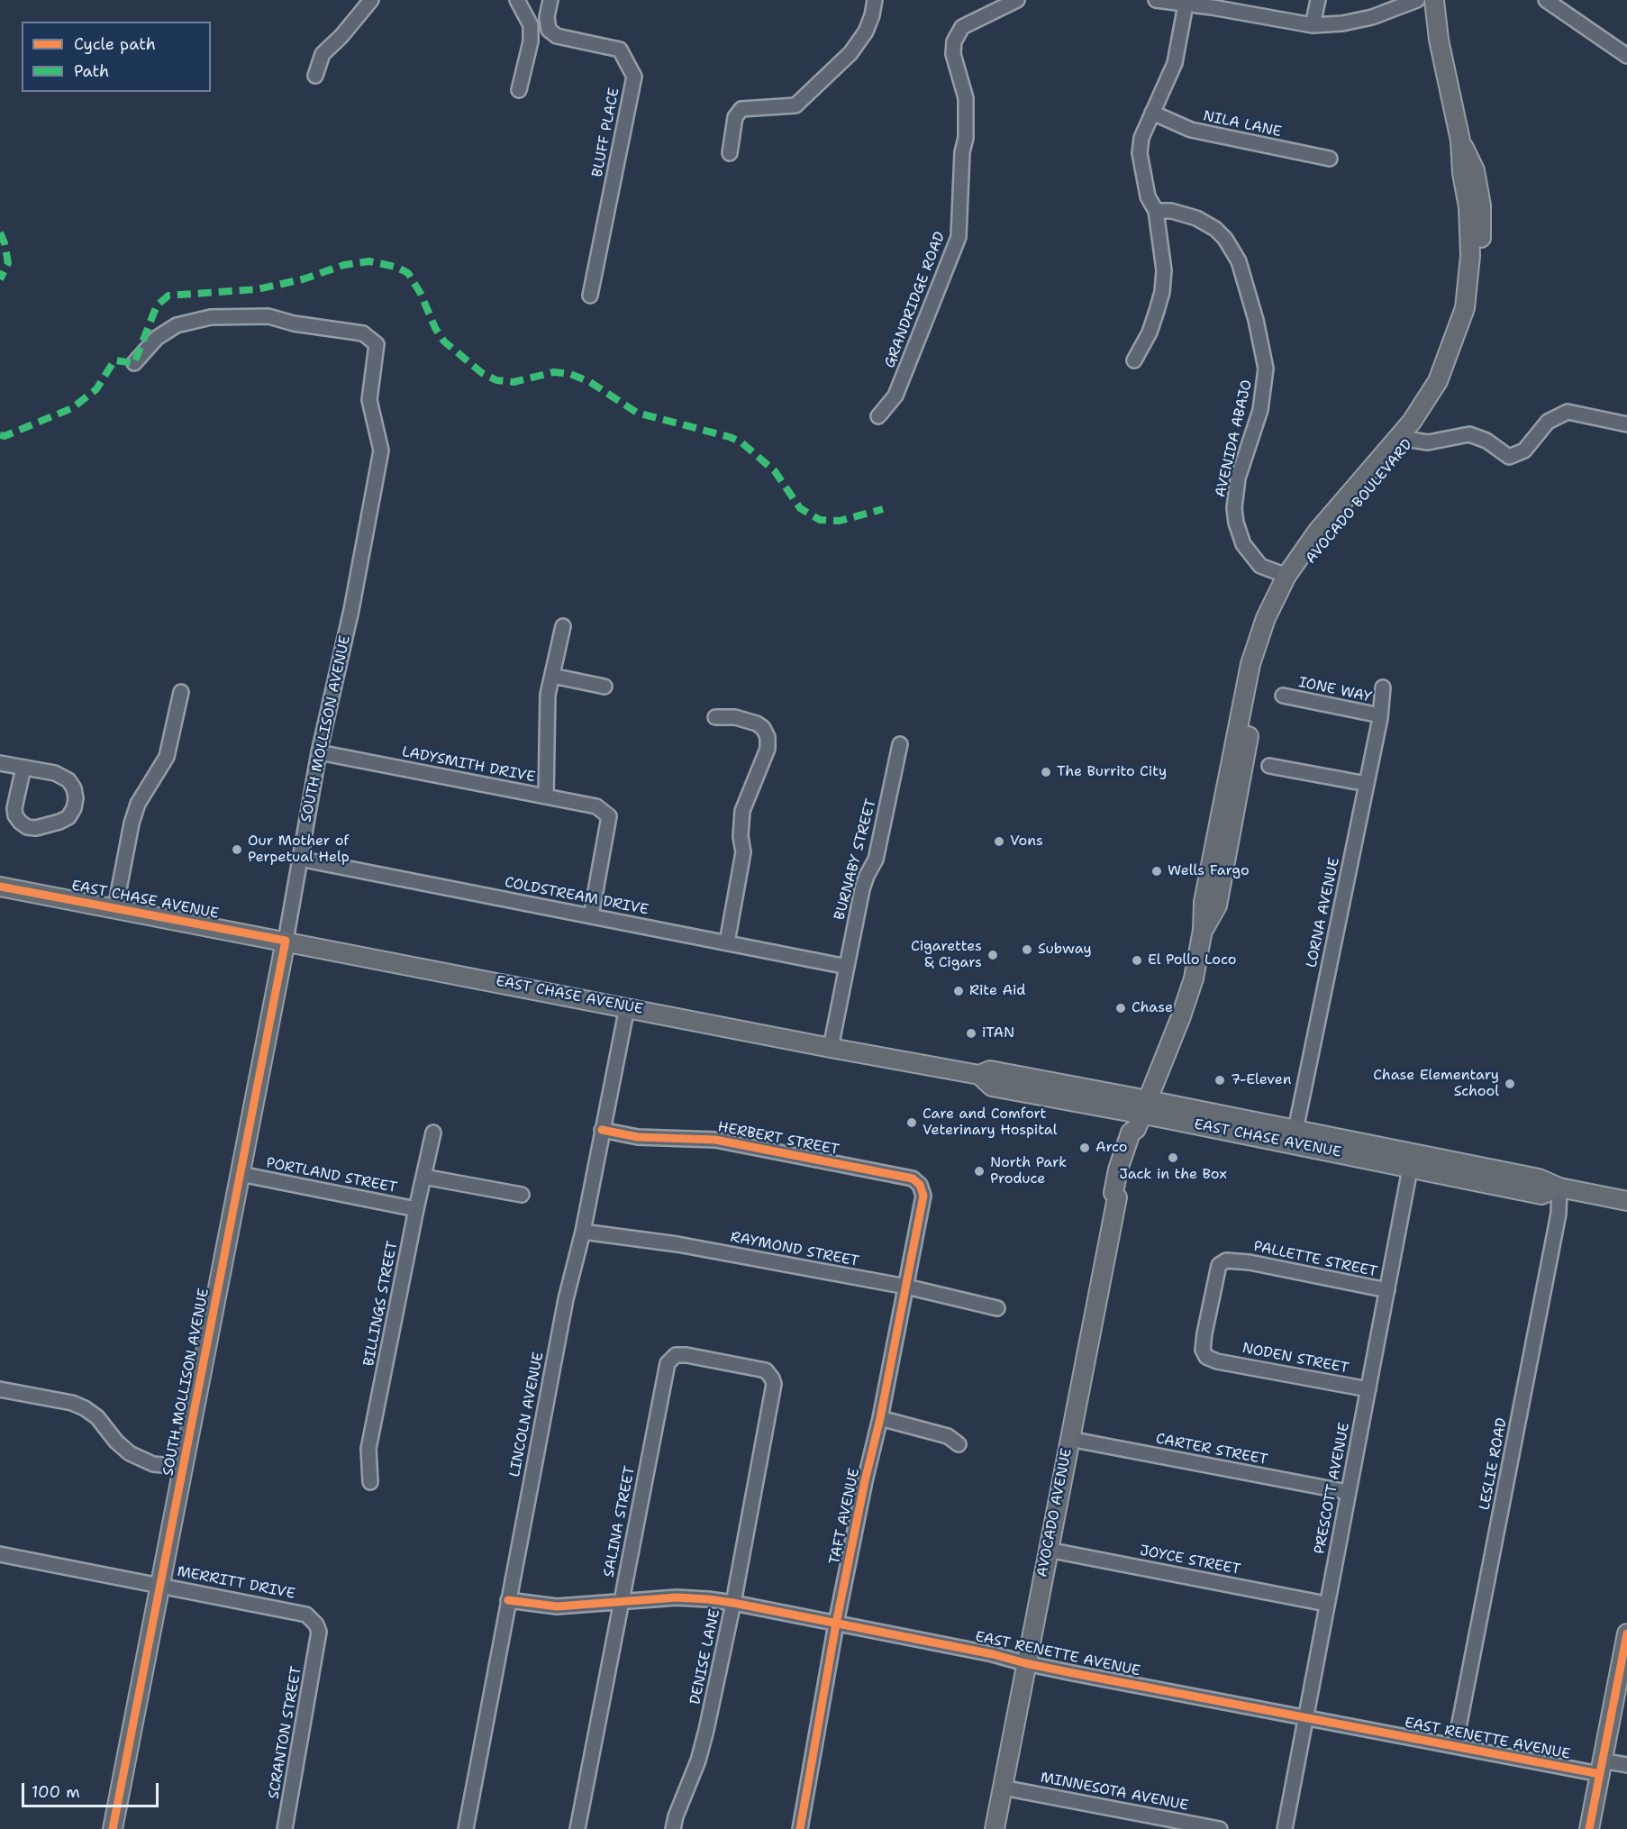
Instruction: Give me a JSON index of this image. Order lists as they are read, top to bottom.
{
  "streets": {
    "main road": [
      "AVOCADO BOULEVARD",
      "SOUTH MOLLISON AVENUE",
      "EAST CHASE AVENUE",
      "AVOCADO AVENUE"
    ],
    "street": [
      "NILA LANE",
      "BLUFF PLACE",
      "GRANDRIDGE ROAD",
      "AVENIDA ABAJO",
      "IONE WAY",
      "LADYSMITH DRIVE",
      "BURNABY STREET",
      "COLDSTREAM DRIVE",
      "LORNA AVENUE",
      "HERBERT STREET",
      "PORTLAND STREET",
      "RAYMOND STREET",
      "PALLETTE STREET",
      "BILLINGS STREET",
      "NODEN STREET",
      "LINCOLN AVENUE",
      "CARTER STREET",
      "LESLIE ROAD",
      "PRESCOTT AVENUE",
      "TAFT AVENUE",
      "SALINA STREET",
      "JOYCE STREET",
      "MERRITT DRIVE",
      "EAST RENETTE AVENUE",
      "DENISE LANE",
      "SCRANTON STREET",
      "MINNESOTA AVENUE"
    ]
  },
  "crossings": [
    ["AVENIDA ABAJO", "AVOCADO BOULEVARD"],
    ["AVOCADO BOULEVARD", "EAST CHASE AVENUE"],
    ["AVOCADO BOULEVARD", "AVOCADO AVENUE"],
    ["IONE WAY", "LORNA AVENUE"],
    ["SOUTH MOLLISON AVENUE", "LADYSMITH DRIVE"],
    ["SOUTH MOLLISON AVENUE", "COLDSTREAM DRIVE"],
    ["SOUTH MOLLISON AVENUE", "EAST CHASE AVENUE"],
    ["SOUTH MOLLISON AVENUE", "PORTLAND STREET"],
    ["SOUTH MOLLISON AVENUE", "MERRITT DRIVE"],
    ["LADYSMITH DRIVE", "COLDSTREAM DRIVE"],
    ["BURNABY STREET", "COLDSTREAM DRIVE"],
    ["BURNABY STREET", "EAST CHASE AVENUE"],
    ["EAST CHASE AVENUE", "LORNA AVENUE"],
    ["EAST CHASE AVENUE", "LINCOLN AVENUE"],
    ["EAST CHASE AVENUE", "LESLIE ROAD"],
    ["EAST CHASE AVENUE", "PRESCOTT AVENUE"],
    ["EAST CHASE AVENUE", "AVOCADO AVENUE"],
    ["HERBERT STREET", "LINCOLN AVENUE"],
    ["HERBERT STREET", "TAFT AVENUE"],
    ["PORTLAND STREET", "BILLINGS STREET"],
    ["RAYMOND STREET", "LINCOLN AVENUE"],
    ["RAYMOND STREET", "TAFT AVENUE"],
    ["PALLETTE STREET", "NODEN STREET"],
    ["PALLETTE STREET", "PRESCOTT AVENUE"],
    ["NODEN STREET", "PRESCOTT AVENUE"],
    ["LINCOLN AVENUE", "EAST RENETTE AVENUE"],
    ["CARTER STREET", "PRESCOTT AVENUE"],
    ["CARTER STREET", "AVOCADO AVENUE"],
    ["LESLIE ROAD", "EAST RENETTE AVENUE"],
    ["PRESCOTT AVENUE", "JOYCE STREET"],
    ["PRESCOTT AVENUE", "EAST RENETTE AVENUE"],
    ["AVOCADO AVENUE", "JOYCE STREET"],
    ["AVOCADO AVENUE", "EAST RENETTE AVENUE"],
    ["AVOCADO AVENUE", "MINNESOTA AVENUE"],
    ["TAFT AVENUE", "EAST RENETTE AVENUE"],
    ["SALINA STREET", "EAST RENETTE AVENUE"],
    ["SALINA STREET", "DENISE LANE"],
    ["MERRITT DRIVE", "SCRANTON STREET"],
    ["EAST RENETTE AVENUE", "DENISE LANE"]
  ],
  "places": [
    "The Burrito City",
    "Vons",
    "Our Mother of Perpetual Help",
    "Wells Fargo",
    "Subway",
    "Cigarettes & Cigars",
    "El Pollo Loco",
    "Rite Aid",
    "Chase",
    "iTAN",
    "7-Eleven",
    "Chase Elementary School",
    "Care and Comfort Veterinary Hospital",
    "Arco",
    "Jack in the Box",
    "North Park Produce"
  ],
  "legend": ["Cycle path", "Path"],
  "scale_bar": "100 m"
}
